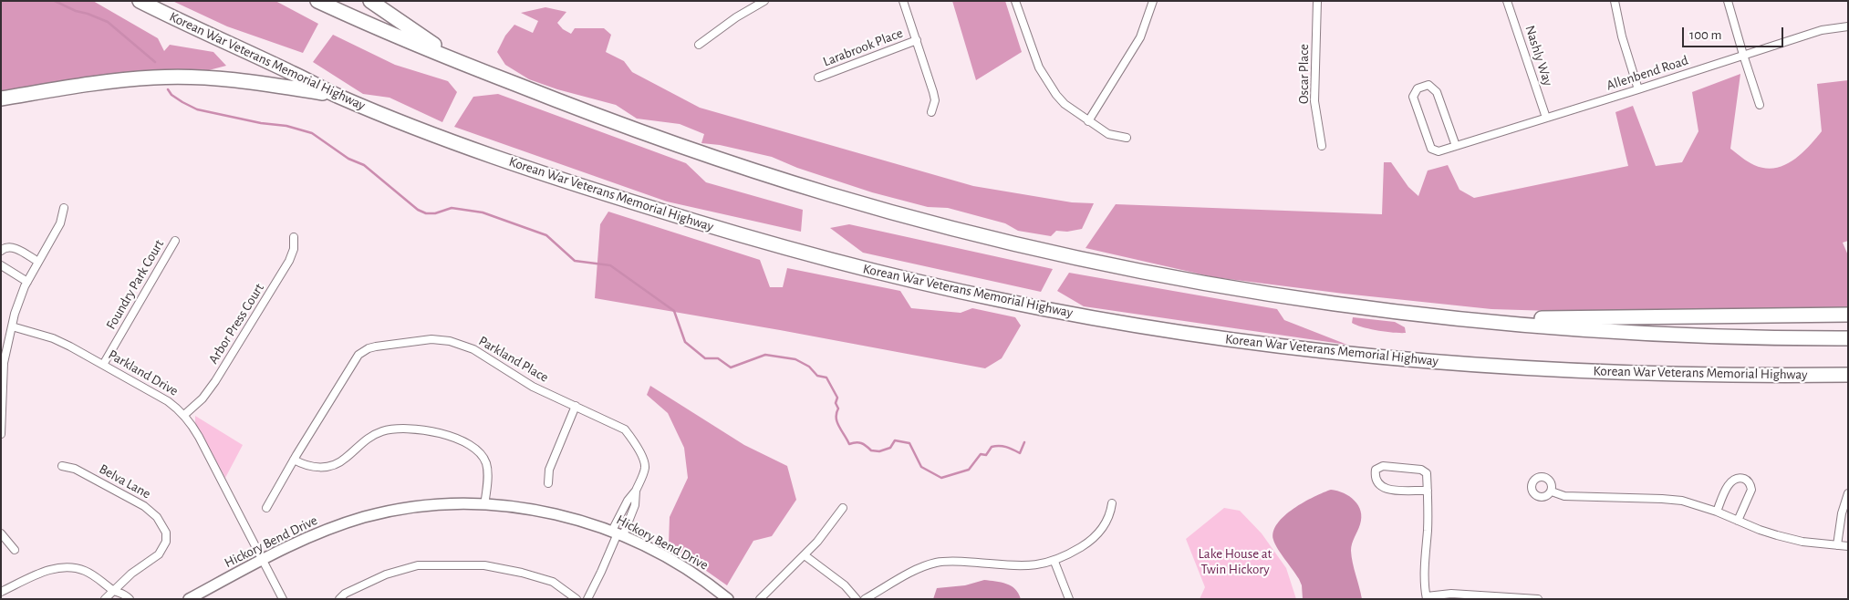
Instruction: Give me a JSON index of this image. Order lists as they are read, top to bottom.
{
  "streets": {
    "highway": ["Korean War Veterans Memorial Highway"],
    "street": [
      "Larabrook Place",
      "Nashly Way",
      "Allenbend Road",
      "Oscar Place",
      "Foundry Park Court",
      "Arbor Press Court",
      "Parkland Place",
      "Parkland Drive",
      "Belva Lane",
      "Hickory Bend Drive"
    ]
  },
  "crossings": [
    ["Nashly Way", "Allenbend Road"],
    ["Foundry Park Court", "Parkland Drive"],
    ["Arbor Press Court", "Parkland Drive"],
    ["Parkland Place", "Hickory Bend Drive"],
    ["Parkland Drive", "Hickory Bend Drive"]
  ],
  "parks": ["Lake House at Twin Hickory"],
  "scale_bar": "100 m"
}
